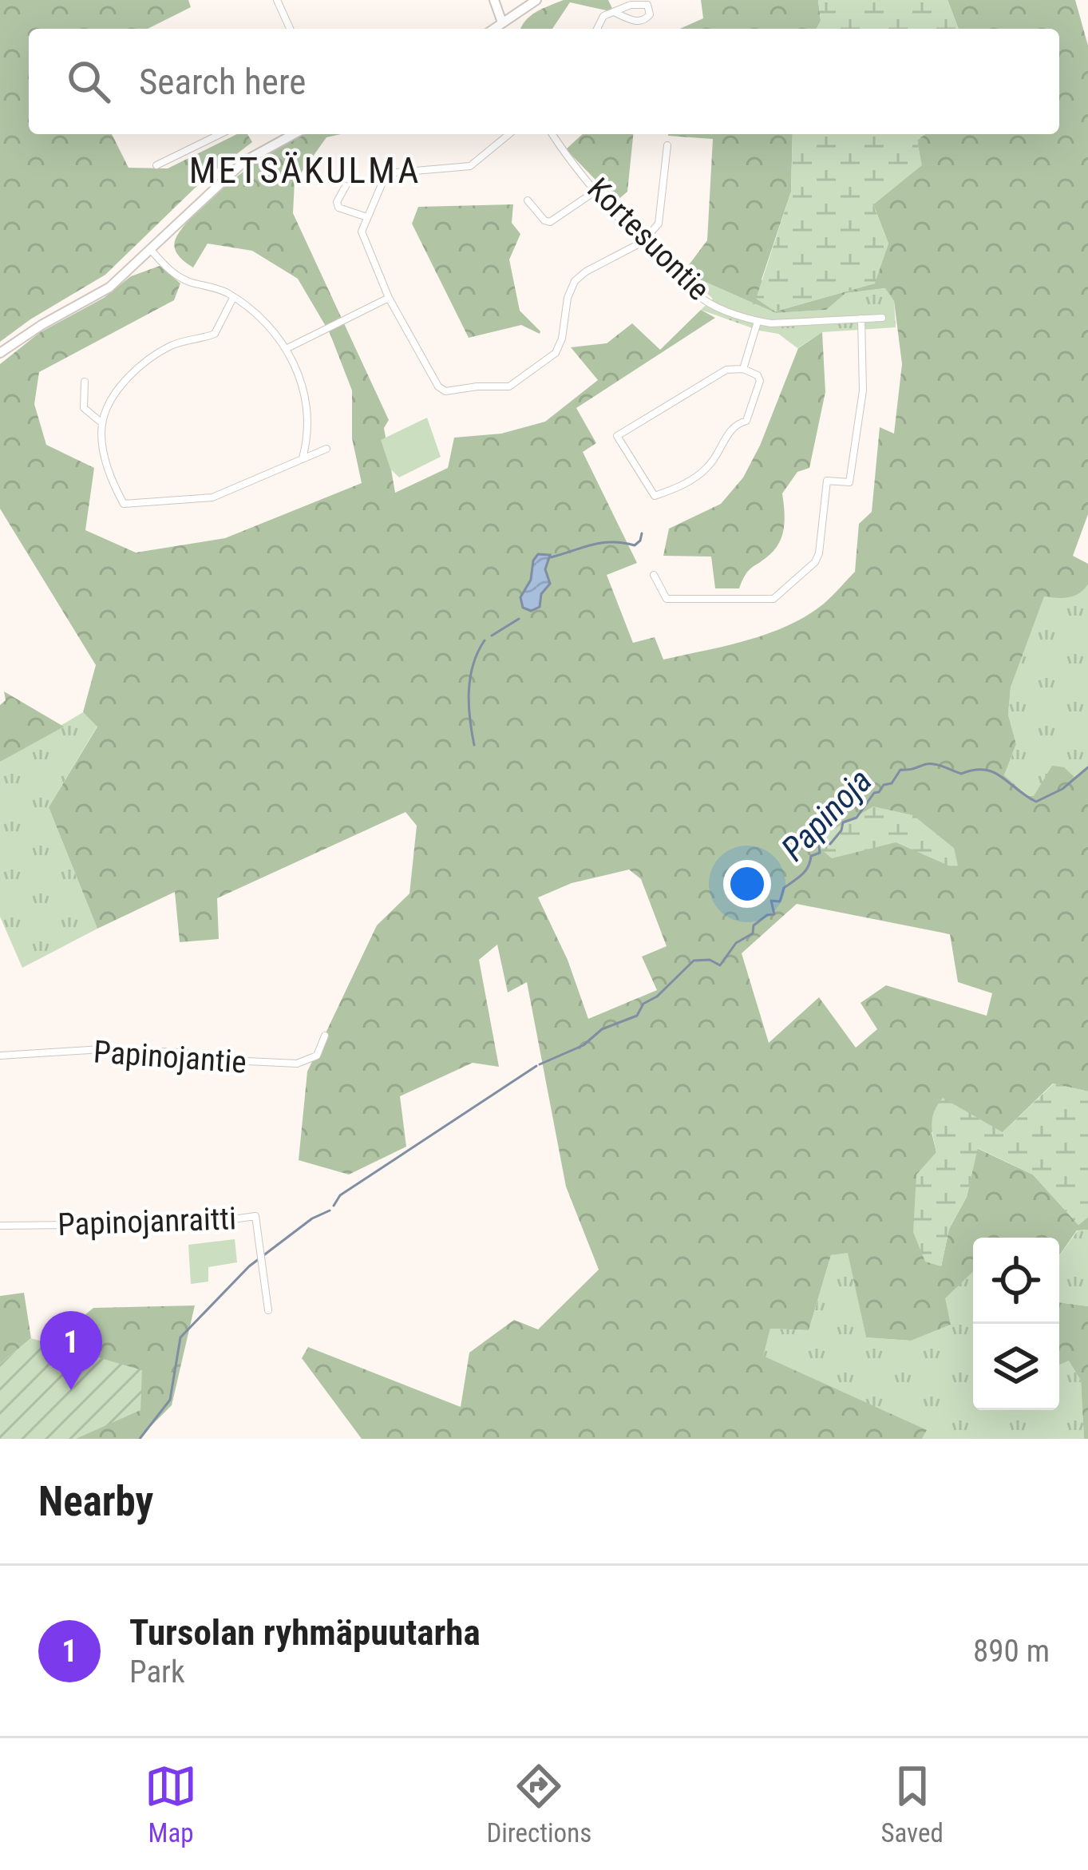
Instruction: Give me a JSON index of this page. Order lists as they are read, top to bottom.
{
  "streets": {
    "street": ["Kortesuontie", "Papinojantie", "Papinojanraitti"]
  },
  "districts": ["METSÄKULMA"],
  "water": ["Papinoja"],
  "page": {
    "search": "Search here",
    "pins": "1",
    "heading": "Nearby",
    "list": [
      {
        "mark": "1",
        "name": "Tursolan ryhmäpuutarha",
        "note": "Park",
        "value": "890 m"
      }
    ],
    "nav": ["Map", "Directions", "Saved"]
  }
}
